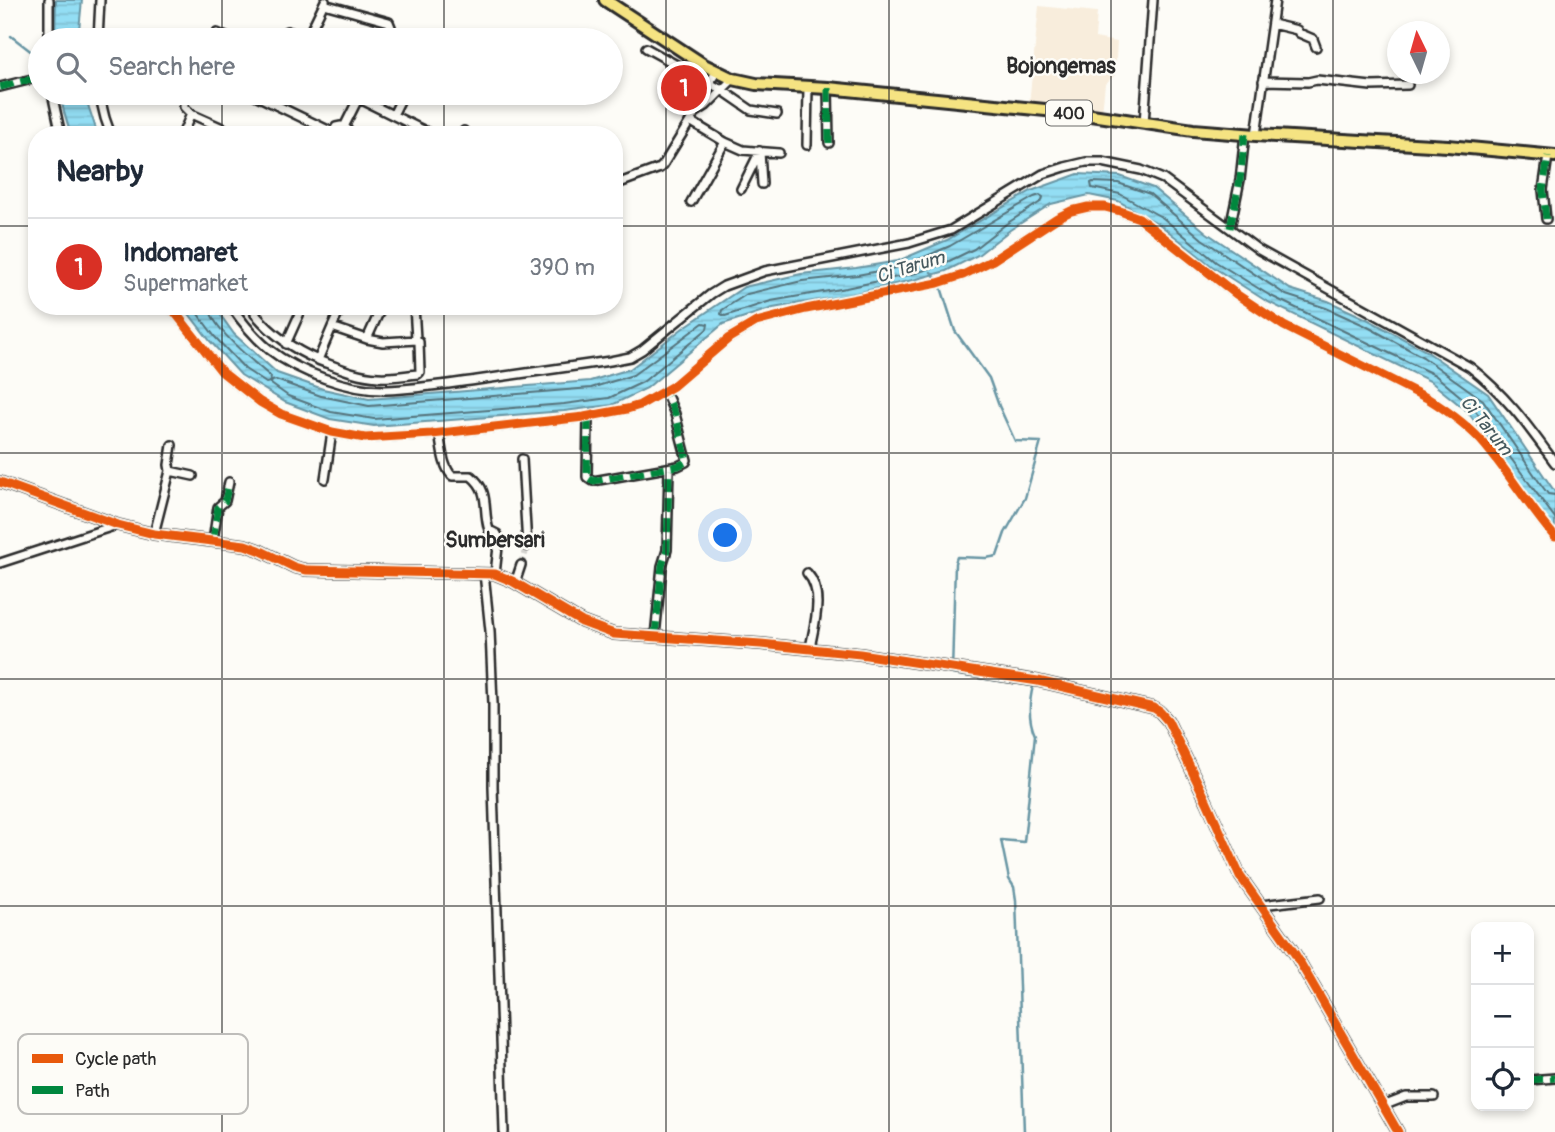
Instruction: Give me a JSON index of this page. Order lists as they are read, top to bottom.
{
  "streets": {
    "main road": ["400"]
  },
  "districts": ["Bojongemas", "Sumbersari"],
  "water": ["Ci Tarum"],
  "legend": ["Cycle path", "Path"],
  "north": "top",
  "page": {
    "search": "Search here",
    "pins": "1",
    "heading": "Nearby",
    "list": [
      {
        "mark": "1",
        "name": "Indomaret",
        "note": "Supermarket",
        "value": "390 m"
      }
    ],
    "map_buttons": ["+", "−"]
  }
}
